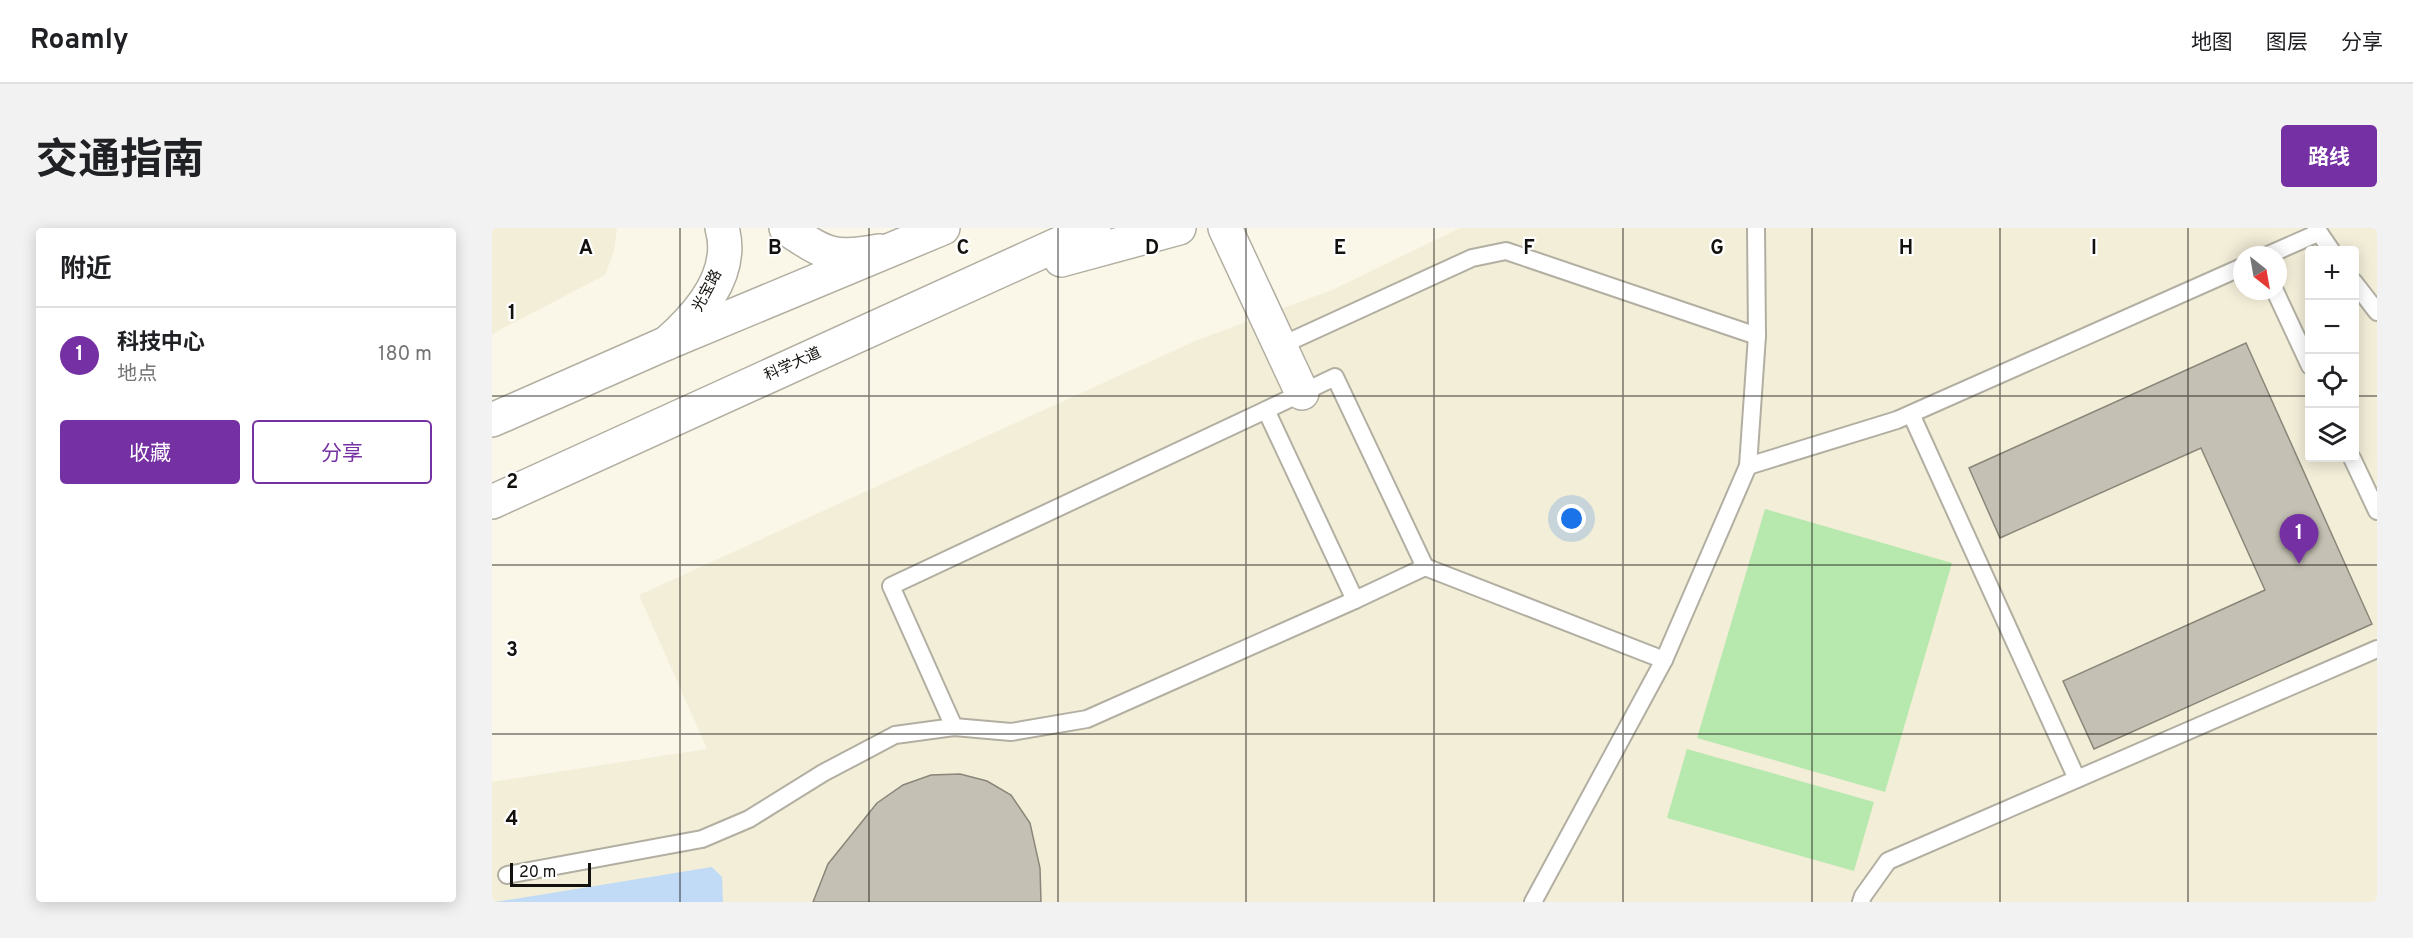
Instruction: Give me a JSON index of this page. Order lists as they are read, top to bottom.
{
  "streets": {
    "main road": ["光宝路", "科学大道"]
  },
  "scale_bar": "20 m",
  "north": "bottom right",
  "page": {
    "header": "Roamly",
    "nav": ["地图", "图层", "分享"],
    "title": "交通指南",
    "buttons": [
      "路线",
      ["收藏", "分享"]
    ],
    "heading": "附近",
    "map_buttons": ["+", "−"],
    "list": [
      {
        "mark": "1",
        "name": "科技中心",
        "note": "地点",
        "value": "180 m"
      }
    ],
    "pins": "1",
    "scale": "20 m"
  },
  "grid": {
    "columns": [
      "A",
      "B",
      "C",
      "D",
      "E",
      "F",
      "G",
      "H",
      "I"
    ],
    "rows": [
      "1",
      "2",
      "3",
      "4"
    ]
  }
}
